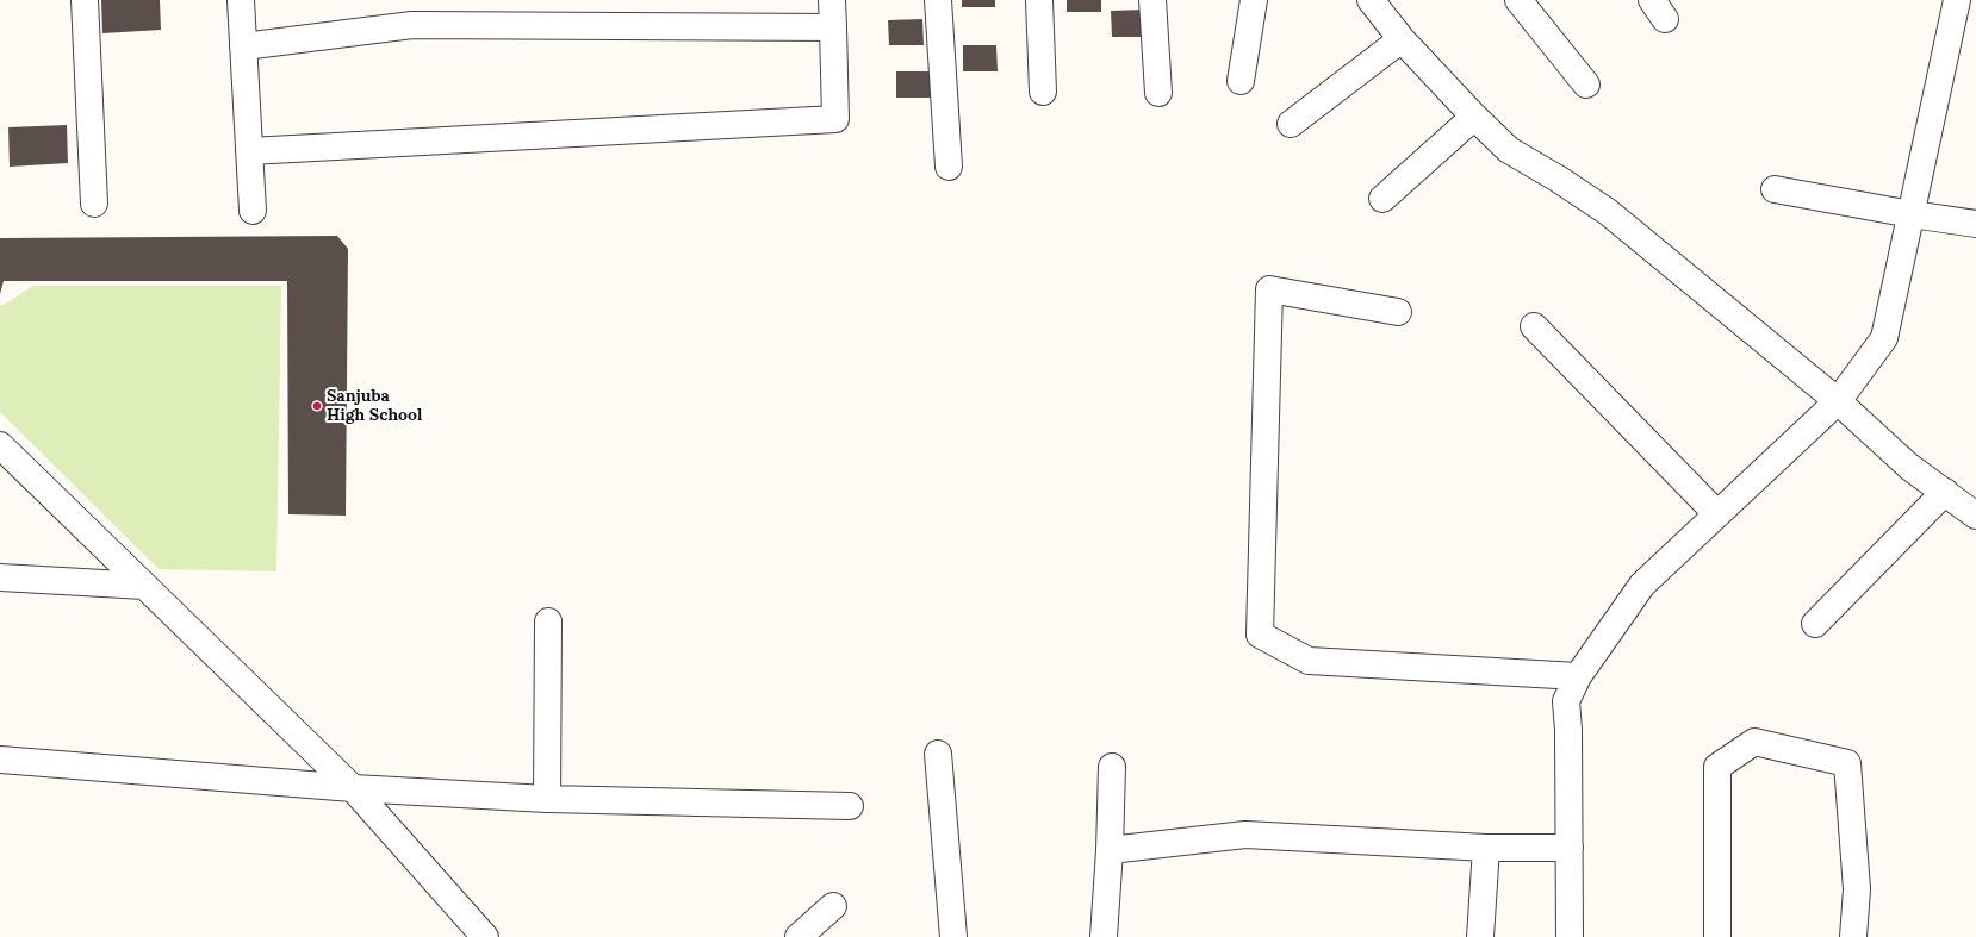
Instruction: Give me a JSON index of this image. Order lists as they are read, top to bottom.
{
  "places": ["Sanjuba High School"]
}
